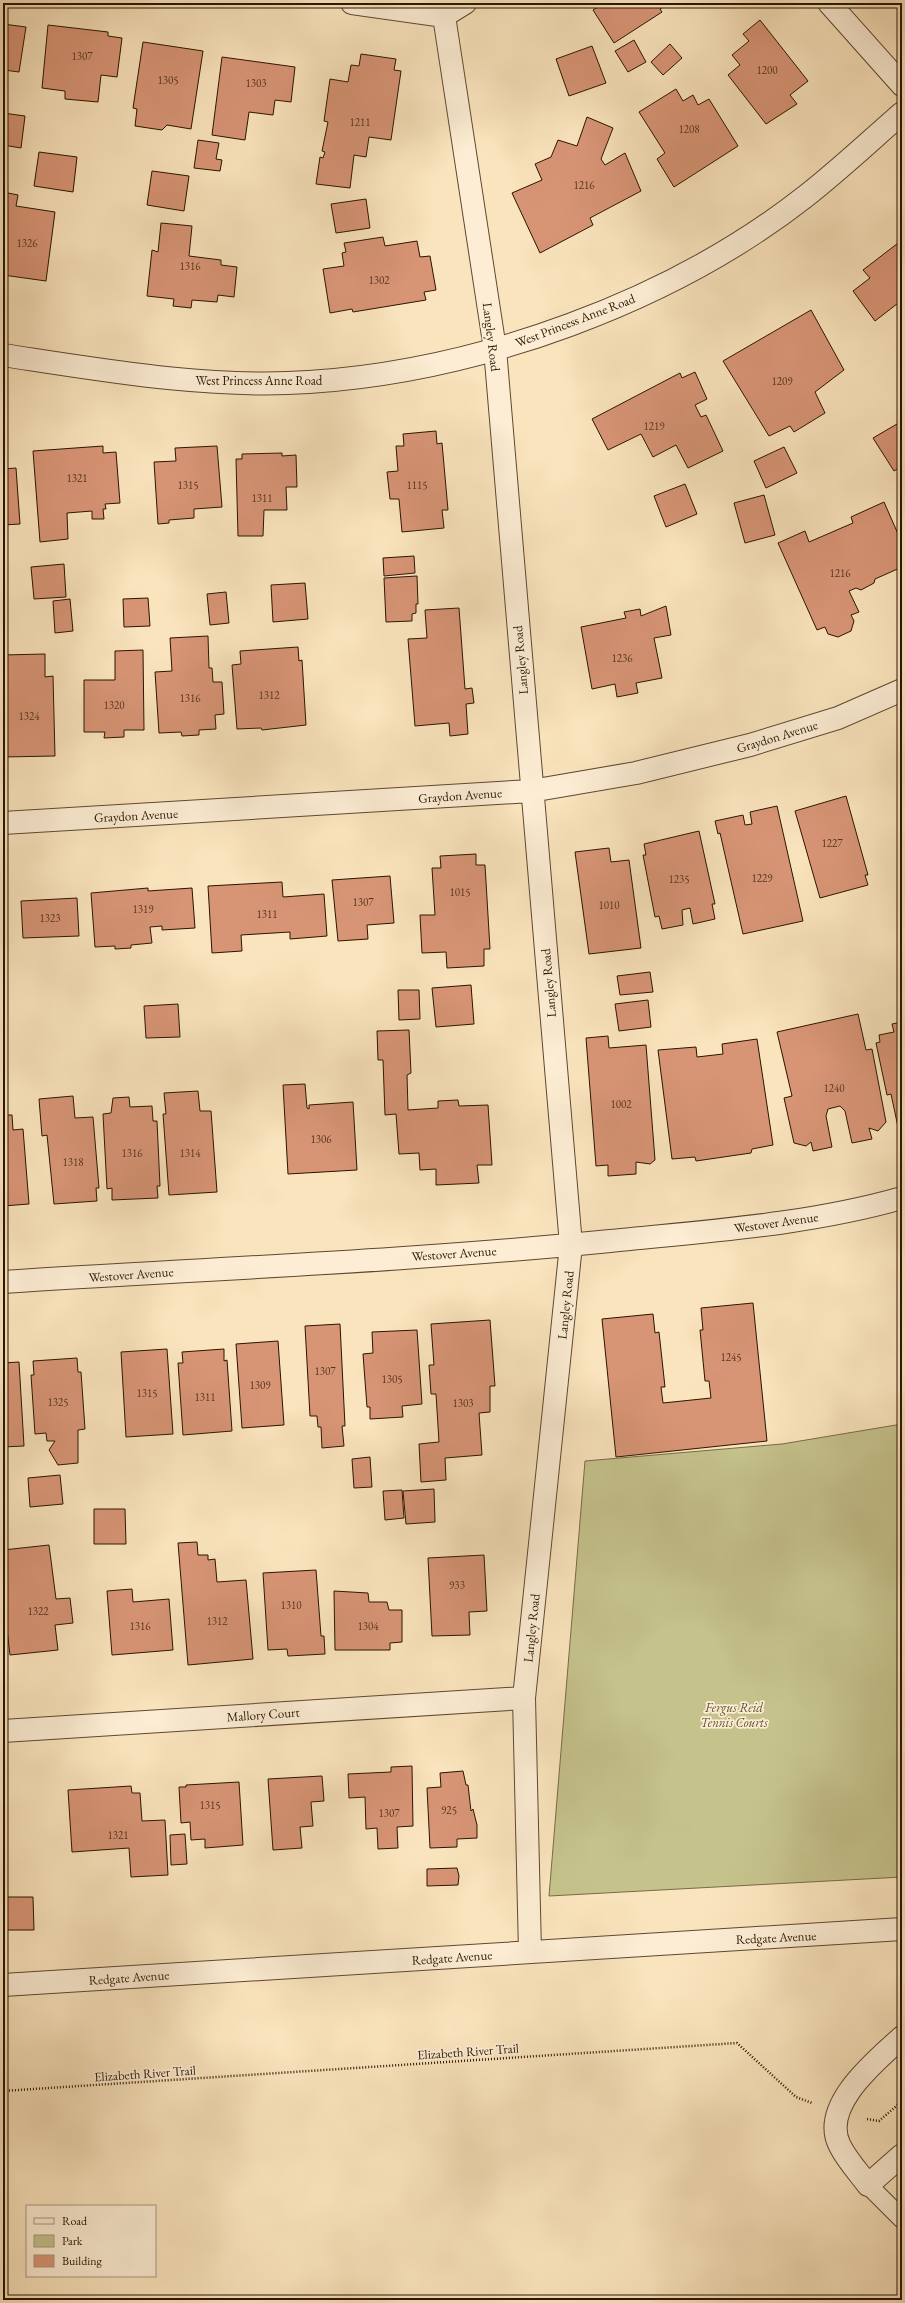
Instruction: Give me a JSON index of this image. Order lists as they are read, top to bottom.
{
  "streets": {
    "street": [
      "West Princess Anne Road",
      "Langley Road",
      "Graydon Avenue",
      "Westover Avenue",
      "Mallory Court",
      "Redgate Avenue"
    ],
    "path": ["Elizabeth River Trail"]
  },
  "crossings": [
    ["West Princess Anne Road", "Langley Road"],
    ["Langley Road", "Graydon Avenue"],
    ["Langley Road", "Westover Avenue"],
    ["Langley Road", "Mallory Court"],
    ["Langley Road", "Redgate Avenue"]
  ],
  "parks": ["Fergus Reid Tennis Courts"],
  "house_numbers": [
    "1307",
    "1200",
    "1305",
    "1303",
    "1211",
    "1208",
    "1216",
    "1326",
    "1316",
    "1302",
    "1209",
    "1219",
    "1321",
    "1315",
    "1115",
    "1311",
    "1216",
    "1236",
    "1312",
    "1316",
    "1320",
    "1324",
    "1227",
    "1229",
    "1235",
    "1015",
    "1307",
    "1010",
    "1319",
    "1311",
    "1323",
    "1240",
    "1002",
    "1306",
    "1316",
    "1314",
    "1318",
    "1245",
    "1307",
    "1305",
    "1309",
    "1315",
    "1311",
    "1325",
    "1303",
    "933",
    "1310",
    "1322",
    "1312",
    "1316",
    "1304",
    "1315",
    "925",
    "1307",
    "1321"
  ],
  "legend": ["Road", "Park", "Building"]
}
